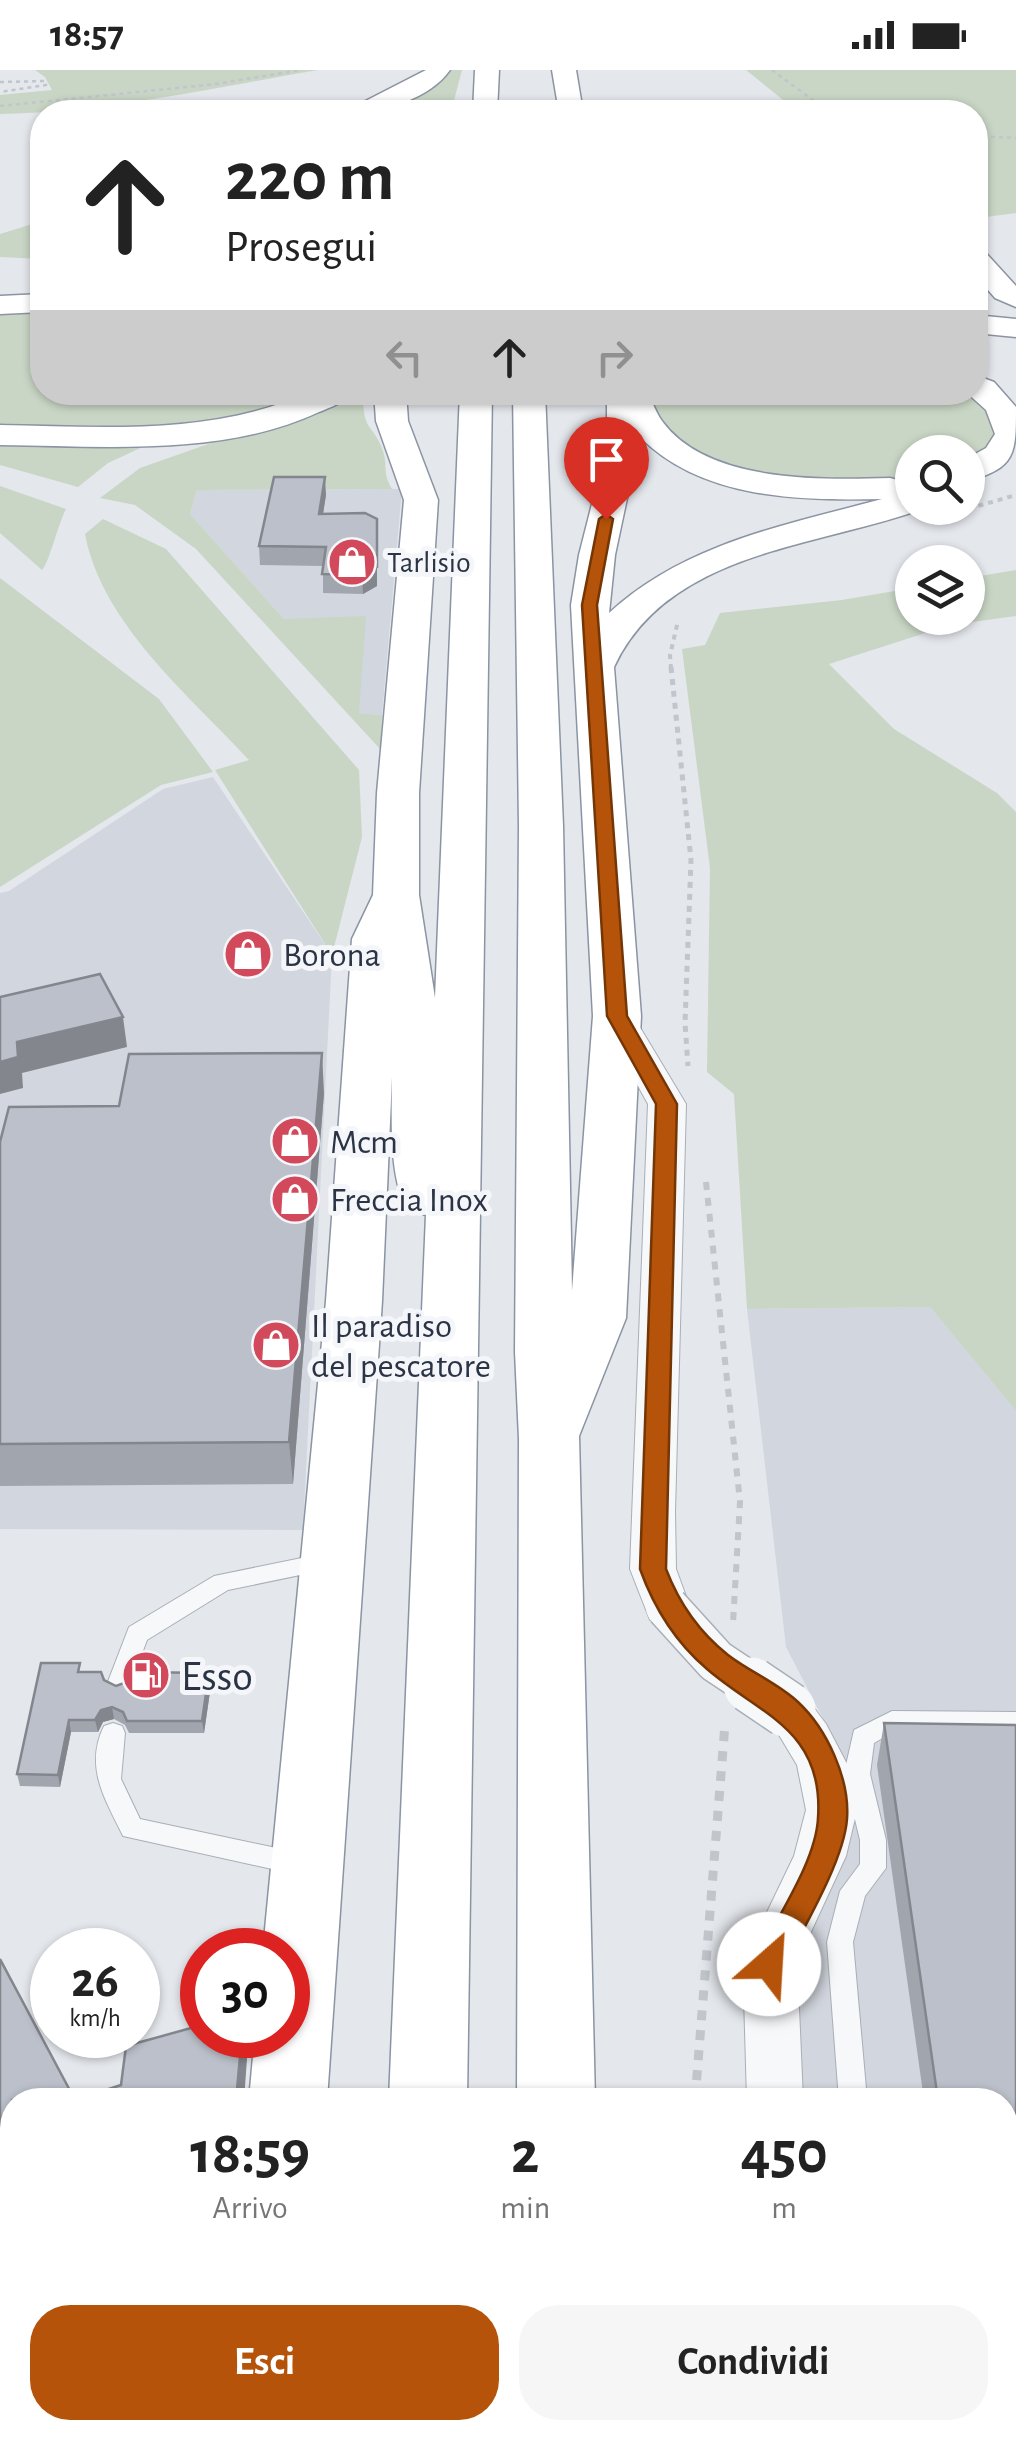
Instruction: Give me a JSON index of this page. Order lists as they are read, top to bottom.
{
  "places": {
    "shop": [
      "Tarlisio",
      "Borona",
      "Mcm",
      "Freccia Inox",
      "Il paradiso del pescatore"
    ],
    "fuel station": ["Esso"]
  },
  "page": {
    "status": "18:57",
    "turn": ["220 m", "Prosegui"],
    "speed": "26 km/h",
    "limit": "30",
    "eta": [
      "18:59",
      "Arrivo",
      "2",
      "min",
      "450",
      "m"
    ],
    "buttons": ["Esci", "Condividi"]
  }
}
